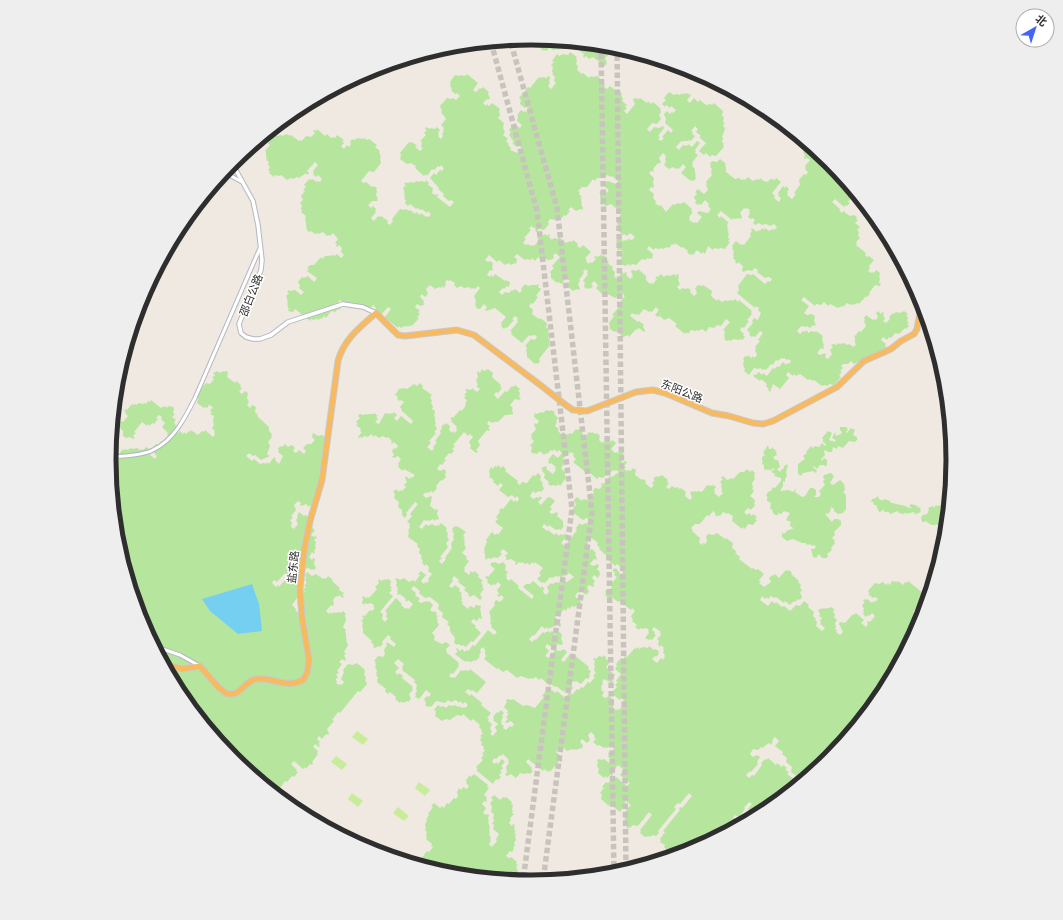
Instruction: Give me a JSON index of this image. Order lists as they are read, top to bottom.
{
  "streets": {
    "highway": ["东阳公路", "盐东路"],
    "street": ["邵白公路"]
  },
  "crossings": [
    ["邵白公路", "东阳公路"],
    ["邵白公路", "盐东路"],
    ["东阳公路", "盐东路"]
  ],
  "north": "top right"
}
